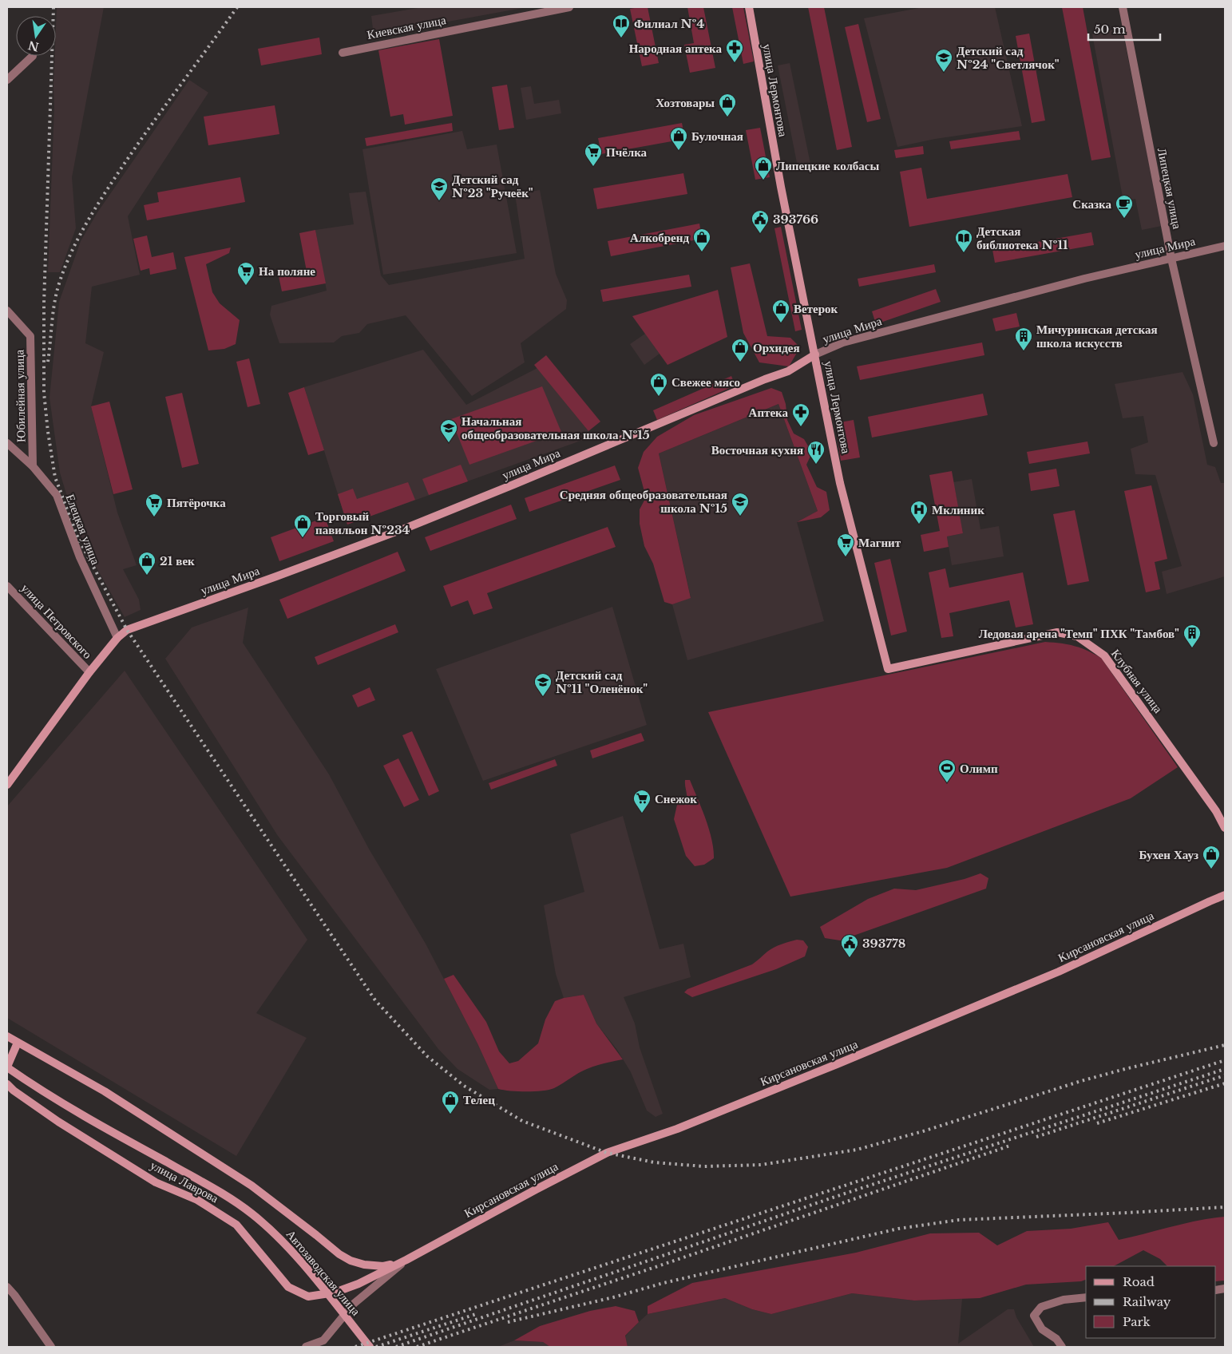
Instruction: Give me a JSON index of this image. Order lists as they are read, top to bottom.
{
  "streets": {
    "main road": [
      "улица Лермонтова",
      "улица Мира",
      "Клубная улица",
      "Кирсановская улица",
      "улица Лаврова",
      "Автозаводская улица"
    ],
    "street": [
      "Киевская улица",
      "Липецкая улица",
      "Юбилейная улица",
      "Елецкая улица",
      "улица Петровского"
    ]
  },
  "crossings": [
    ["улица Лермонтова", "улица Мира"],
    ["улица Лермонтова", "Клубная улица"],
    ["Липецкая улица", "улица Мира"],
    ["улица Мира", "Елецкая улица"],
    ["улица Мира", "улица Петровского"],
    ["Юбилейная улица", "Елецкая улица"],
    ["Кирсановская улица", "улица Лаврова"],
    ["улица Лаврова", "Автозаводская улица"]
  ],
  "places": {
    "library": ["Филиал №4", "Детская библиотека №11"],
    "pharmacy": ["Народная аптека", "Аптека"],
    "school or university": [
      "Детский сад №24 \"Светлячок\"",
      "Детский сад №23 \"Ручеёк\"",
      "Начальная общеобразовательная школа №15",
      "Средняя общеобразовательная школа №15",
      "Детский сад №11 \"Оленёнок\""
    ],
    "shop": [
      "Хозтовары",
      "Булочная",
      "Липецкие колбасы",
      "Алкобренд",
      "Ветерок",
      "Орхидея",
      "Свежее мясо",
      "Торговый павильон №234",
      "21 век",
      "Бухен Хауз",
      "Телец"
    ],
    "supermarket": [
      "Пчёлка",
      "На поляне",
      "Пятёрочка",
      "Магнит",
      "Снежок"
    ],
    "cafe": ["Сказка"],
    "public building": ["393766", "393778"],
    "building": ["Мичуринская детская школа искусств", "Ледовая арена \"Темп\" ПХК \"Тамбов\""],
    "restaurant": ["Восточная кухня"],
    "hospital": ["Мклиник"],
    "sports": ["Олимп"]
  },
  "legend": ["Road", "Railway", "Park"],
  "scale_bar": "50 m",
  "north": "bottom"
}
